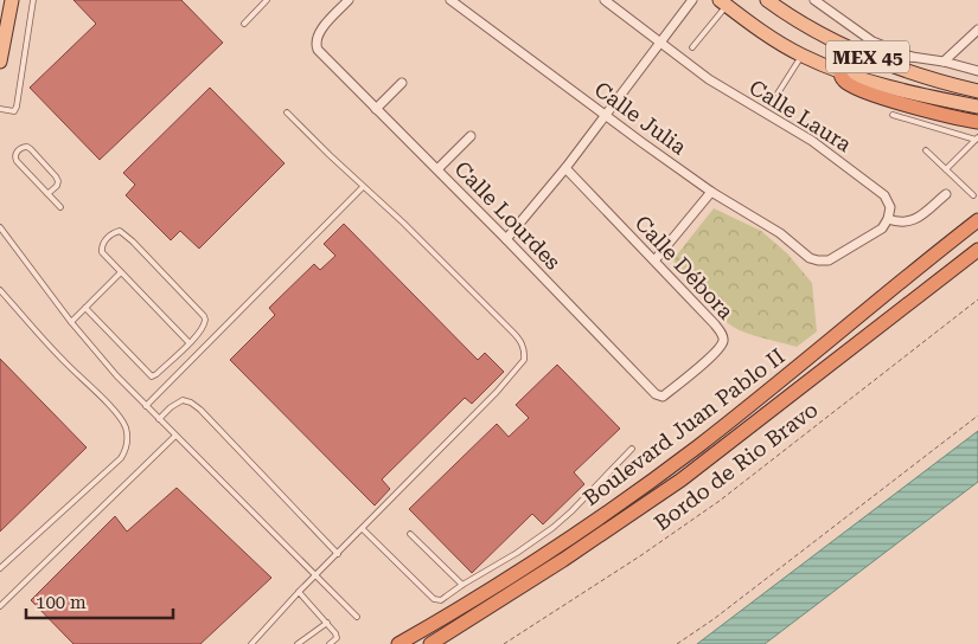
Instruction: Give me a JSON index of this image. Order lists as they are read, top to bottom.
{
  "streets": {
    "highway": ["Boulevard Juan Pablo II"],
    "main road": ["MEX 45"],
    "street": [
      "Calle Laura",
      "Calle Julia",
      "Calle Lourdes",
      "Calle Débora"
    ],
    "path": ["Bordo de Rio Bravo"]
  },
  "crossings": [
    ["Calle Laura", "Calle Julia"],
    ["Calle Lourdes", "Calle Débora"]
  ],
  "scale_bar": "100 m"
}
